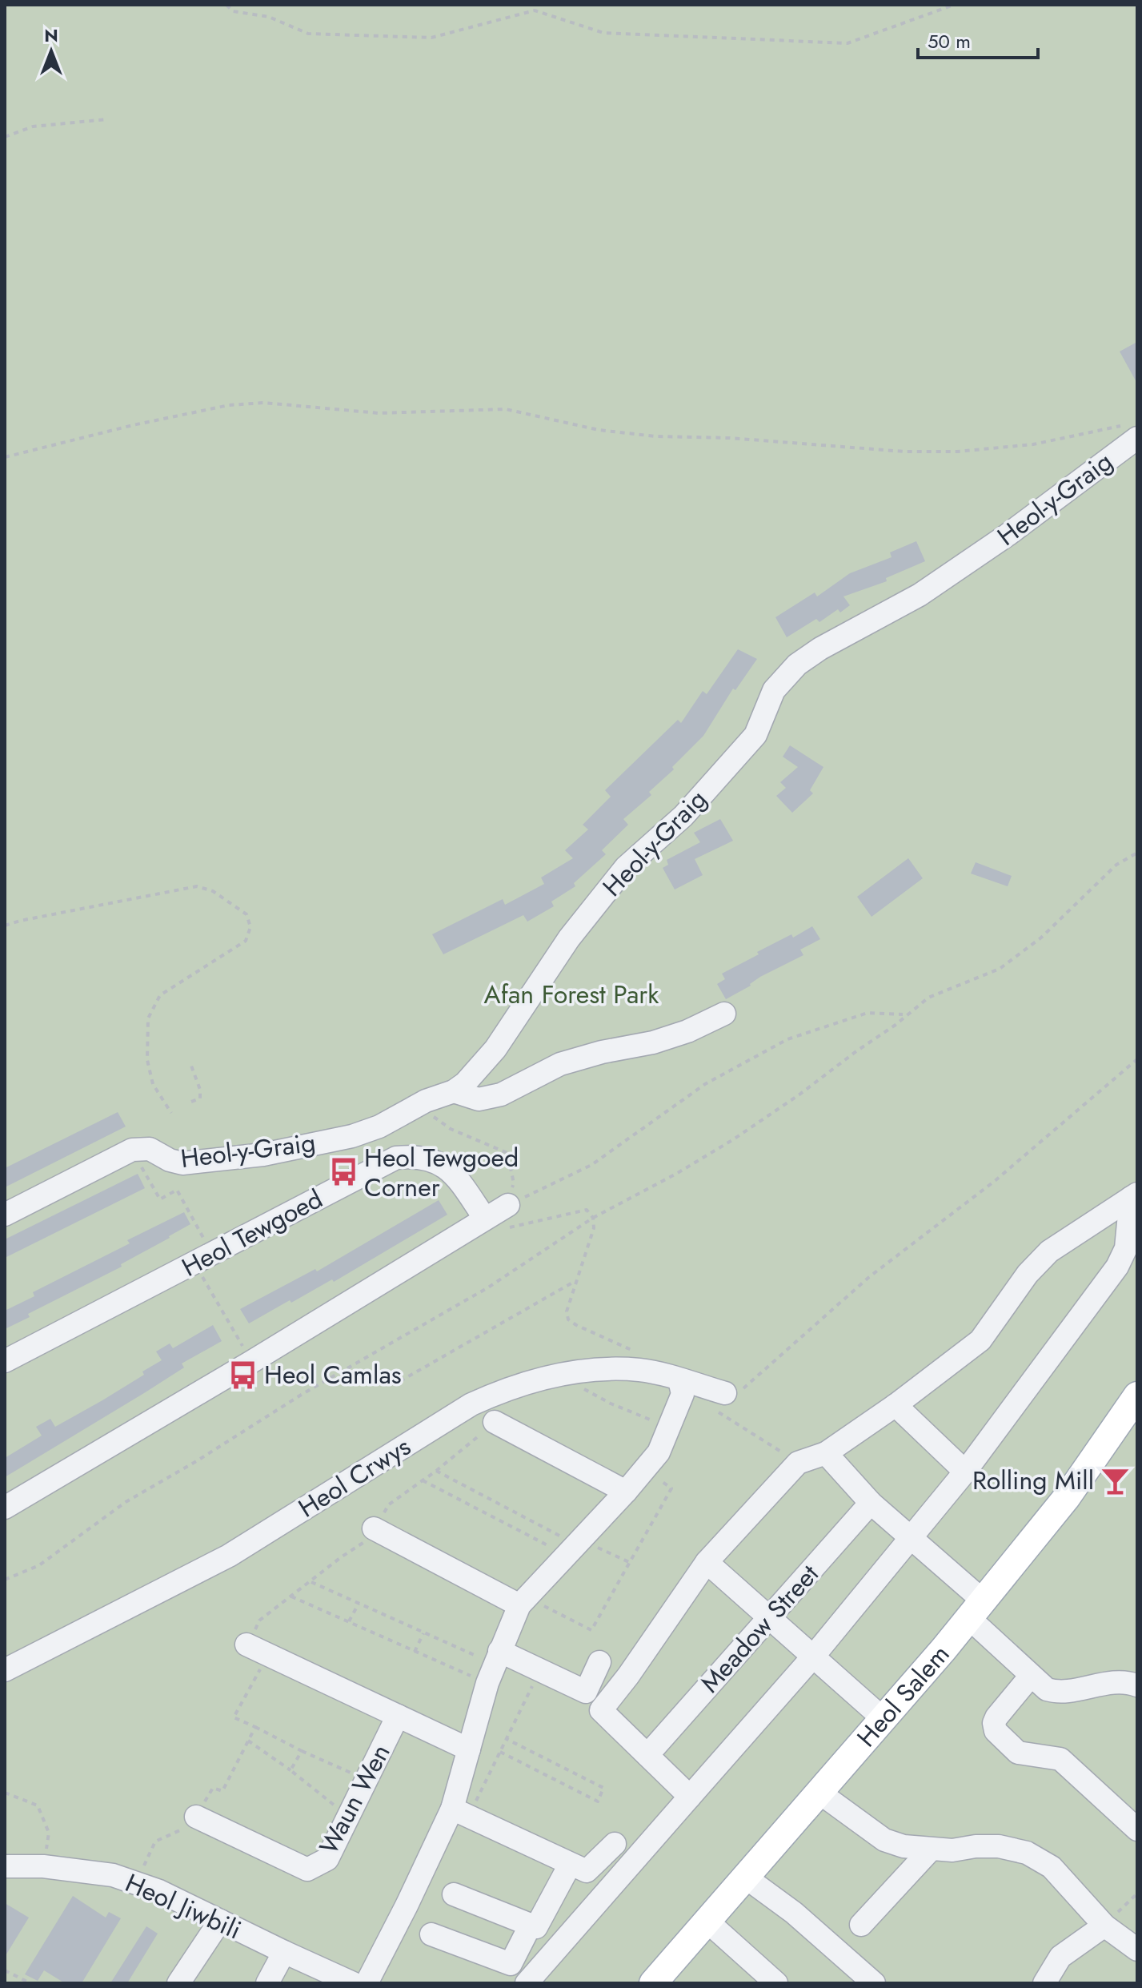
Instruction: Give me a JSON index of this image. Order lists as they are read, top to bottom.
{
  "streets": {
    "main road": ["Heol Salem"],
    "street": [
      "Heol-y-Graig",
      "Heol Tewgoed",
      "Heol Crwys",
      "Meadow Street",
      "Waun Wen",
      "Heol Jiwbili"
    ]
  },
  "parks": ["Afan Forest Park"],
  "places": {
    "bus stop": ["Heol Tewgoed Corner", "Heol Camlas"],
    "bar": ["Rolling Mill"]
  },
  "scale_bar": "50 m",
  "north": "top"
}
